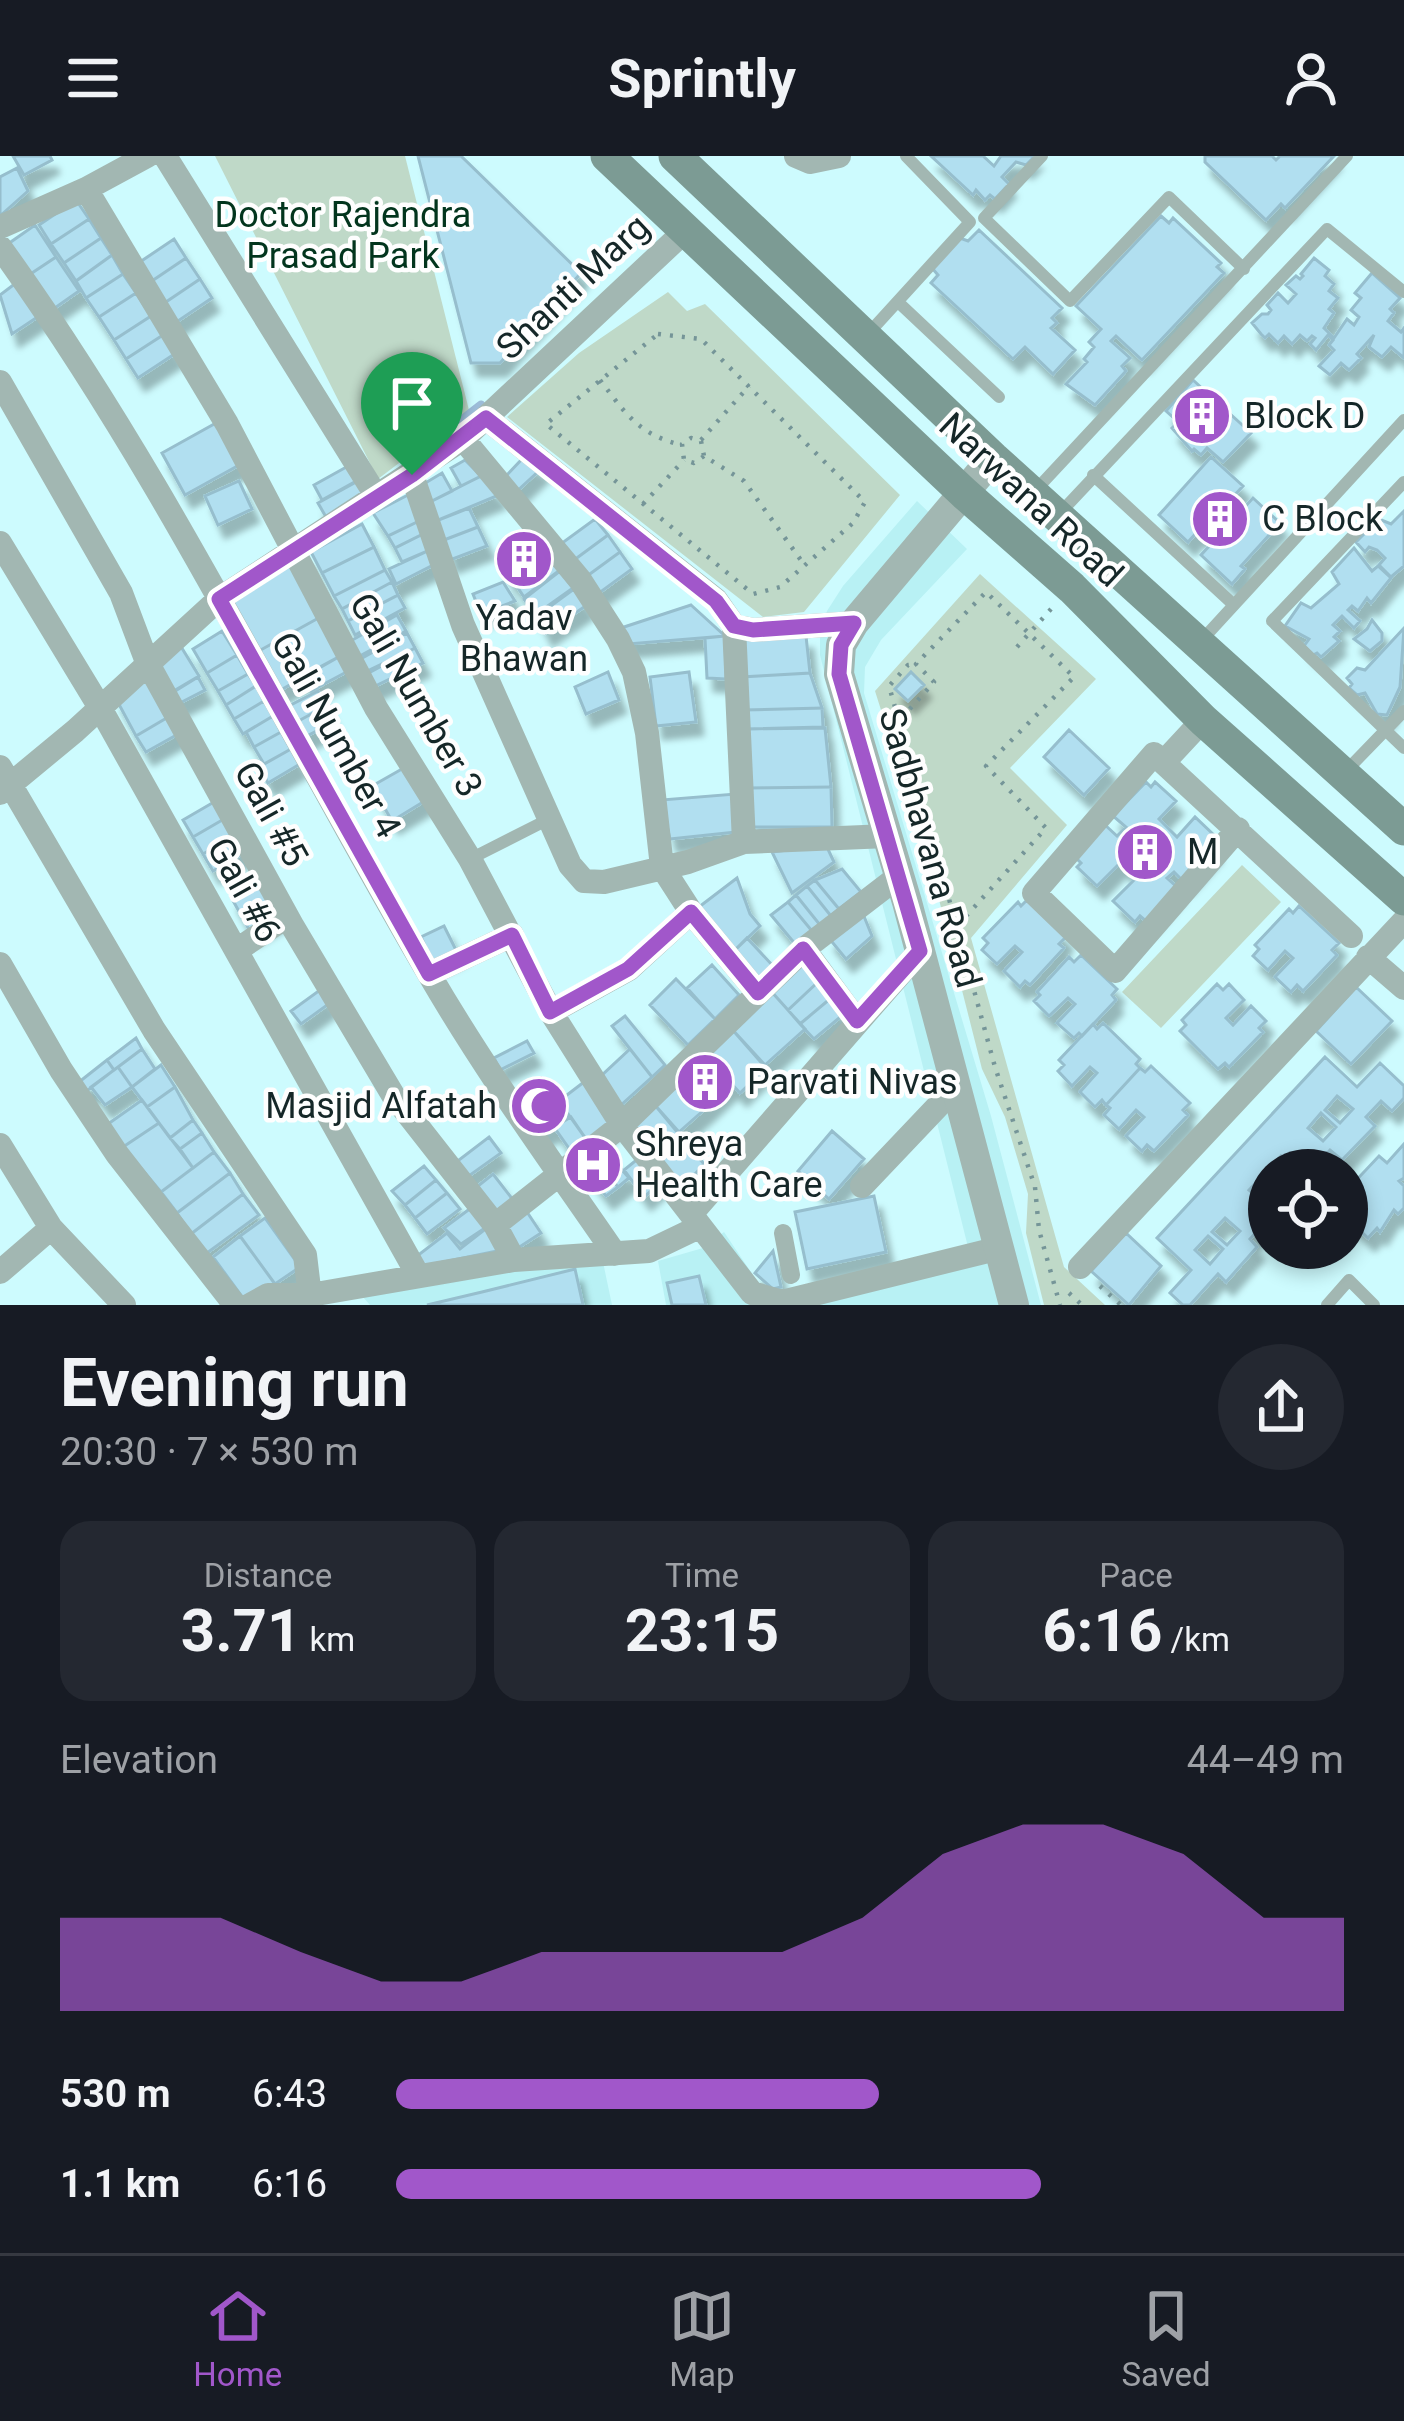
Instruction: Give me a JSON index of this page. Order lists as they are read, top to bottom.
{
  "streets": {
    "main road": ["Narwana Road"],
    "street": [
      "Shanti Marg",
      "Gali Number 3",
      "Gali Number 4",
      "Gali #5",
      "Sadbhavana Road",
      "Gali #6"
    ]
  },
  "crossings": [
    ["Shanti Marg", "Narwana Road"],
    ["Shanti Marg", "Gali Number 3"],
    ["Shanti Marg", "Gali Number 4"],
    ["Shanti Marg", "Gali #5"],
    ["Shanti Marg", "Gali #6"],
    ["Narwana Road", "Sadbhavana Road"],
    ["Gali Number 3", "Sadbhavana Road"]
  ],
  "parks": ["Doctor Rajendra Prasad Park"],
  "places": {
    "building": [
      "Block D",
      "C Block",
      "Yadav Bhawan",
      "M",
      "Parvati Nivas"
    ],
    "mosque": ["Masjid Alfatah"],
    "hospital": ["Shreya Health Care"]
  },
  "page": {
    "header": "Sprintly",
    "heading": ["Evening run", "20:30 · 7 × 530 m"],
    "stats": [
      ["Distance", "3.71 km"],
      ["Time", "23:15"],
      ["Pace", "6:16 /km"]
    ],
    "chart": ["Elevation", "44–49 m"],
    "list": [
      {
        "name": "530 m",
        "note": "6:43"
      },
      {
        "name": "1.1 km",
        "note": "6:16"
      }
    ],
    "tabs": ["Home", "Map", "Saved"]
  }
}
